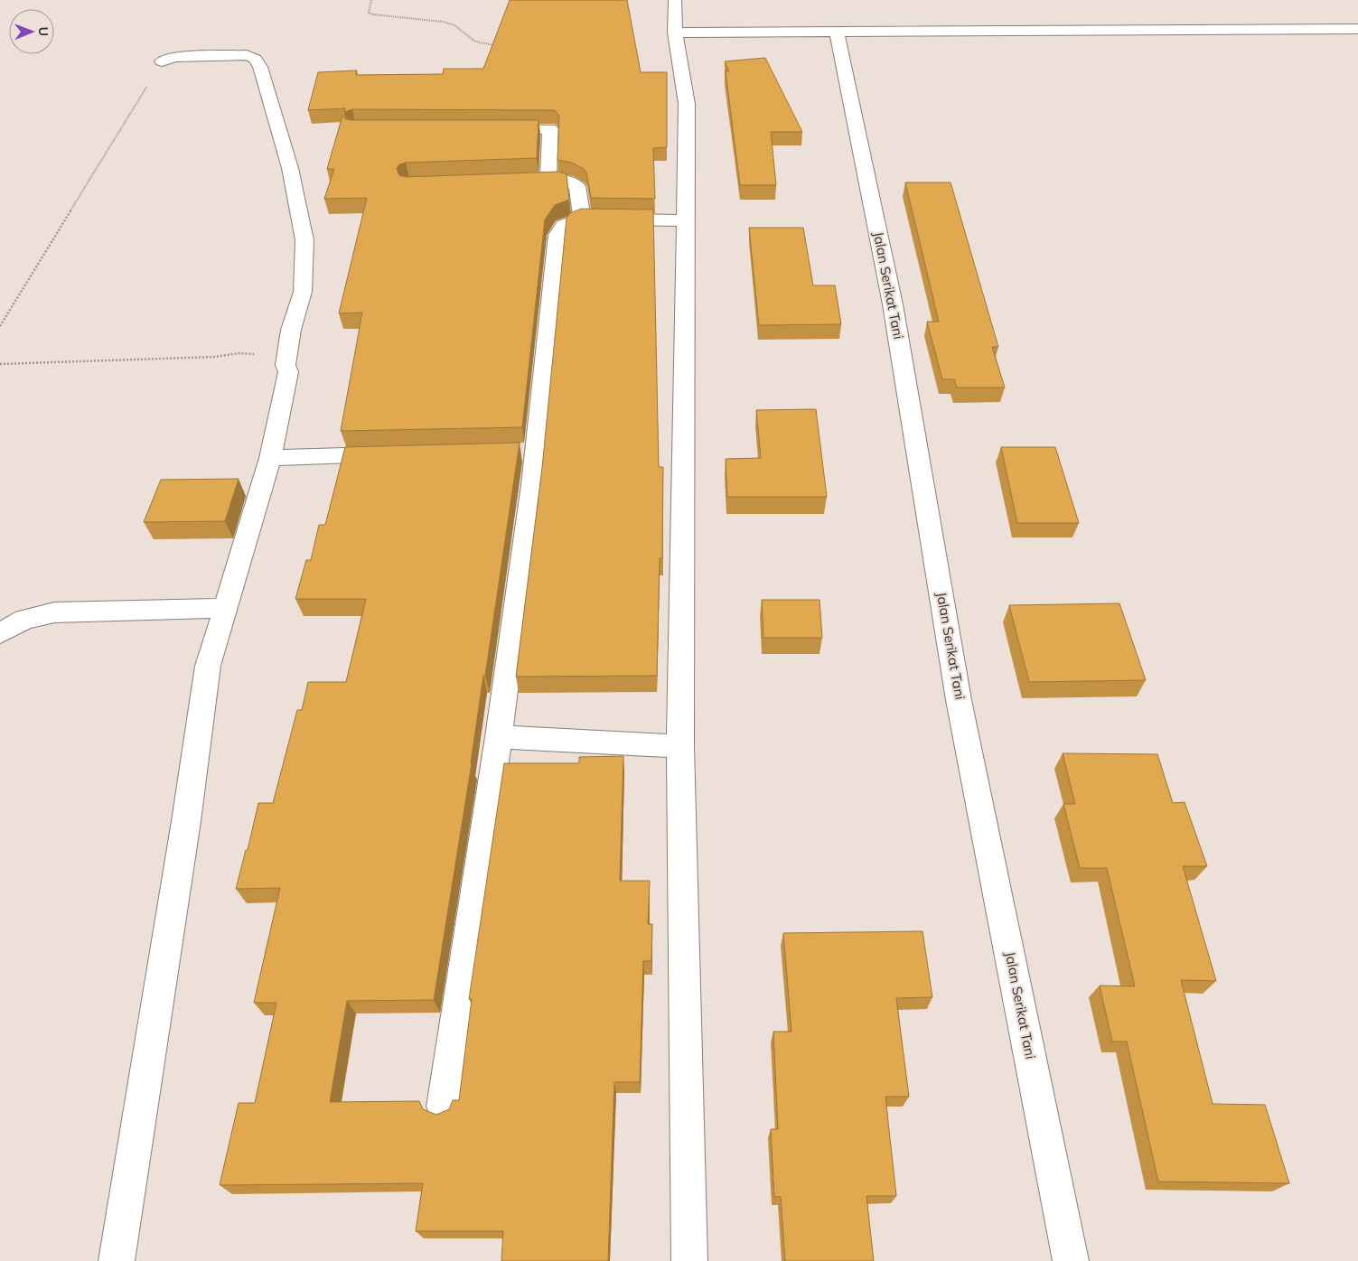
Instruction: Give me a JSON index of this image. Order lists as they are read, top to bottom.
{
  "streets": {
    "street": ["Jalan Serikat Tani"]
  },
  "north": "right"
}
